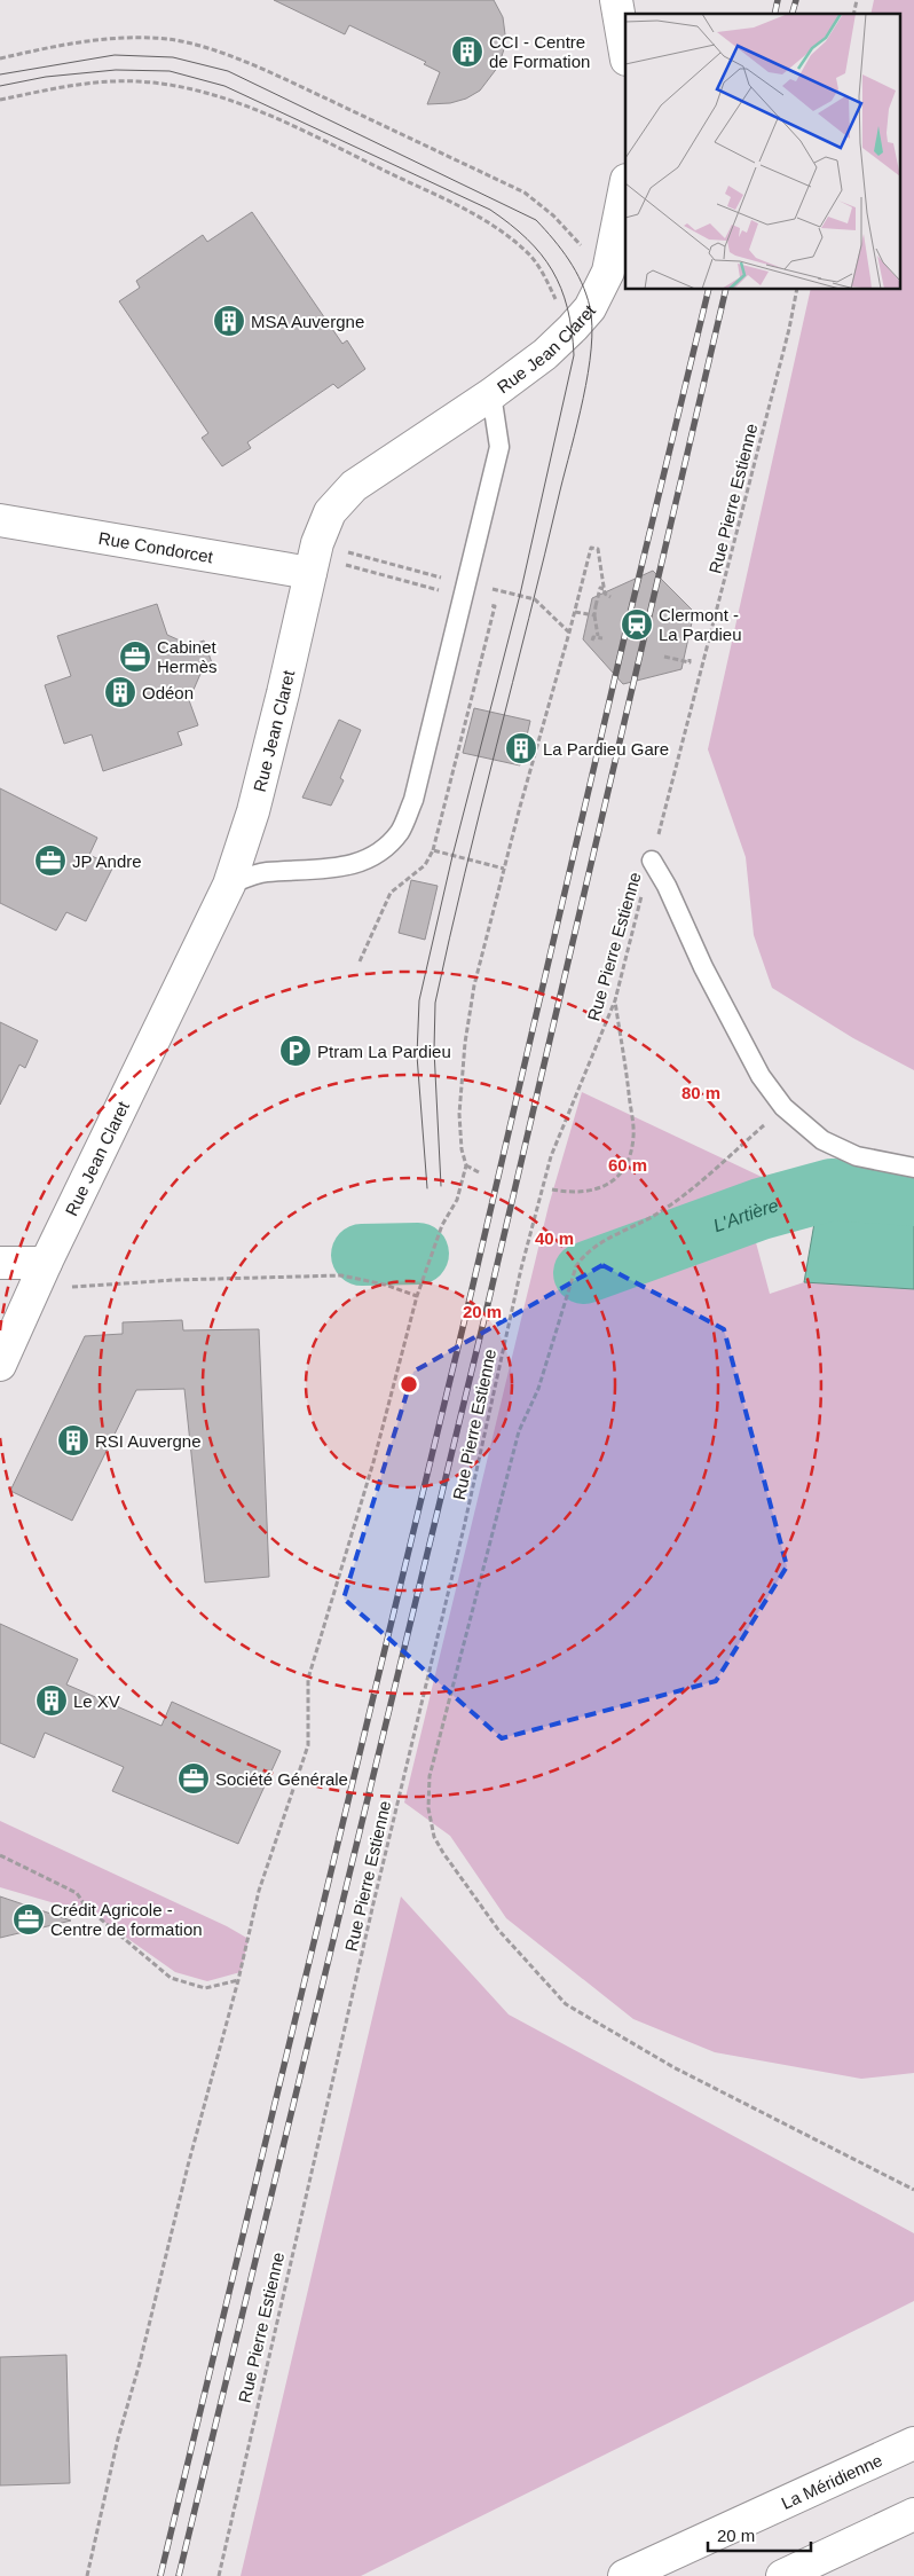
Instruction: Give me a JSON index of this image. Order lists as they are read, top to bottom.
{
  "streets": {
    "main road": ["Rue Jean Claret", "Rue Condorcet", "La Méridienne"],
    "path": ["Rue Pierre Estienne"]
  },
  "crossings": [
    ["Rue Jean Claret", "Rue Condorcet"]
  ],
  "water": ["L'Artière"],
  "places": {
    "building": [
      "CCI - Centre de Formation",
      "MSA Auvergne",
      "Odéon",
      "La Pardieu Gare",
      "RSI Auvergne",
      "Le XV"
    ],
    "station": ["Clermont - La Pardieu"],
    "office": [
      "Cabinet Hermès",
      "JP Andre",
      "Société Générale",
      "Crédit Agricole - Centre de formation"
    ],
    "parking": ["Ptram La Pardieu"]
  },
  "scale_bar": "20 m",
  "rings": [
    "80 m",
    "60 m",
    "40 m",
    "20 m"
  ]
}
